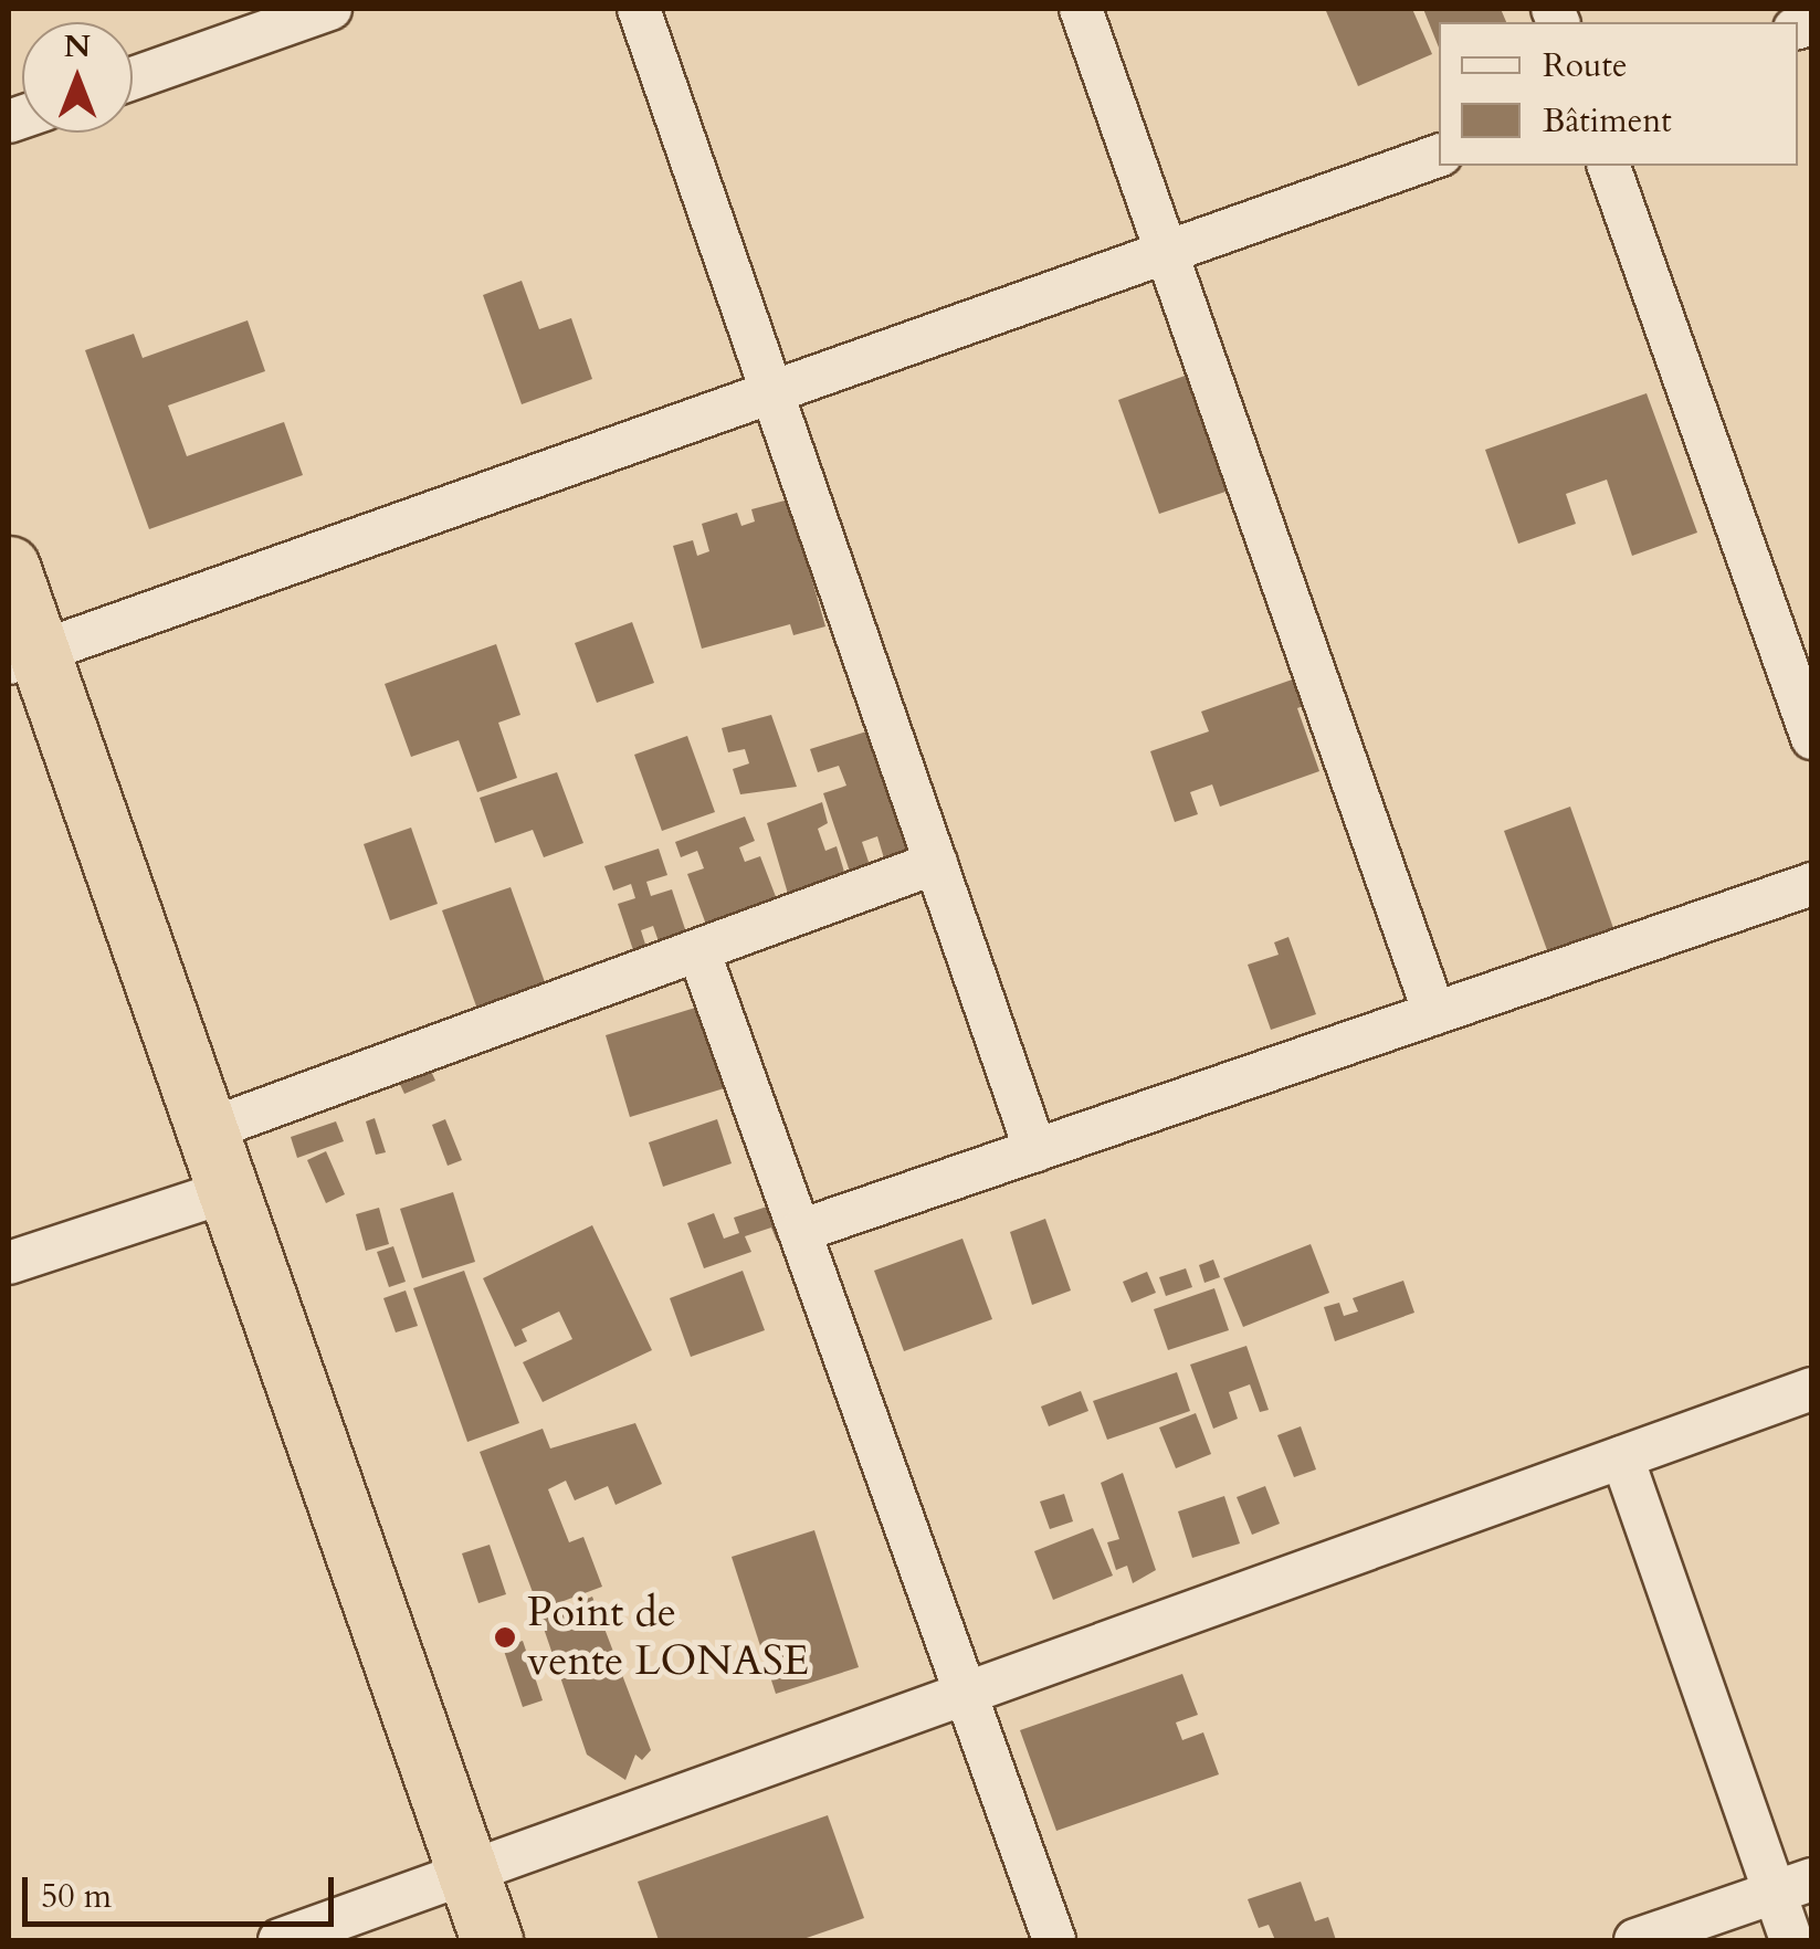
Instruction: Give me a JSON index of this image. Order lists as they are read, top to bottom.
{
  "places": ["Point de vente LONASE"],
  "legend": ["Route", "Bâtiment"],
  "scale_bar": "50 m",
  "north": "top"
}
